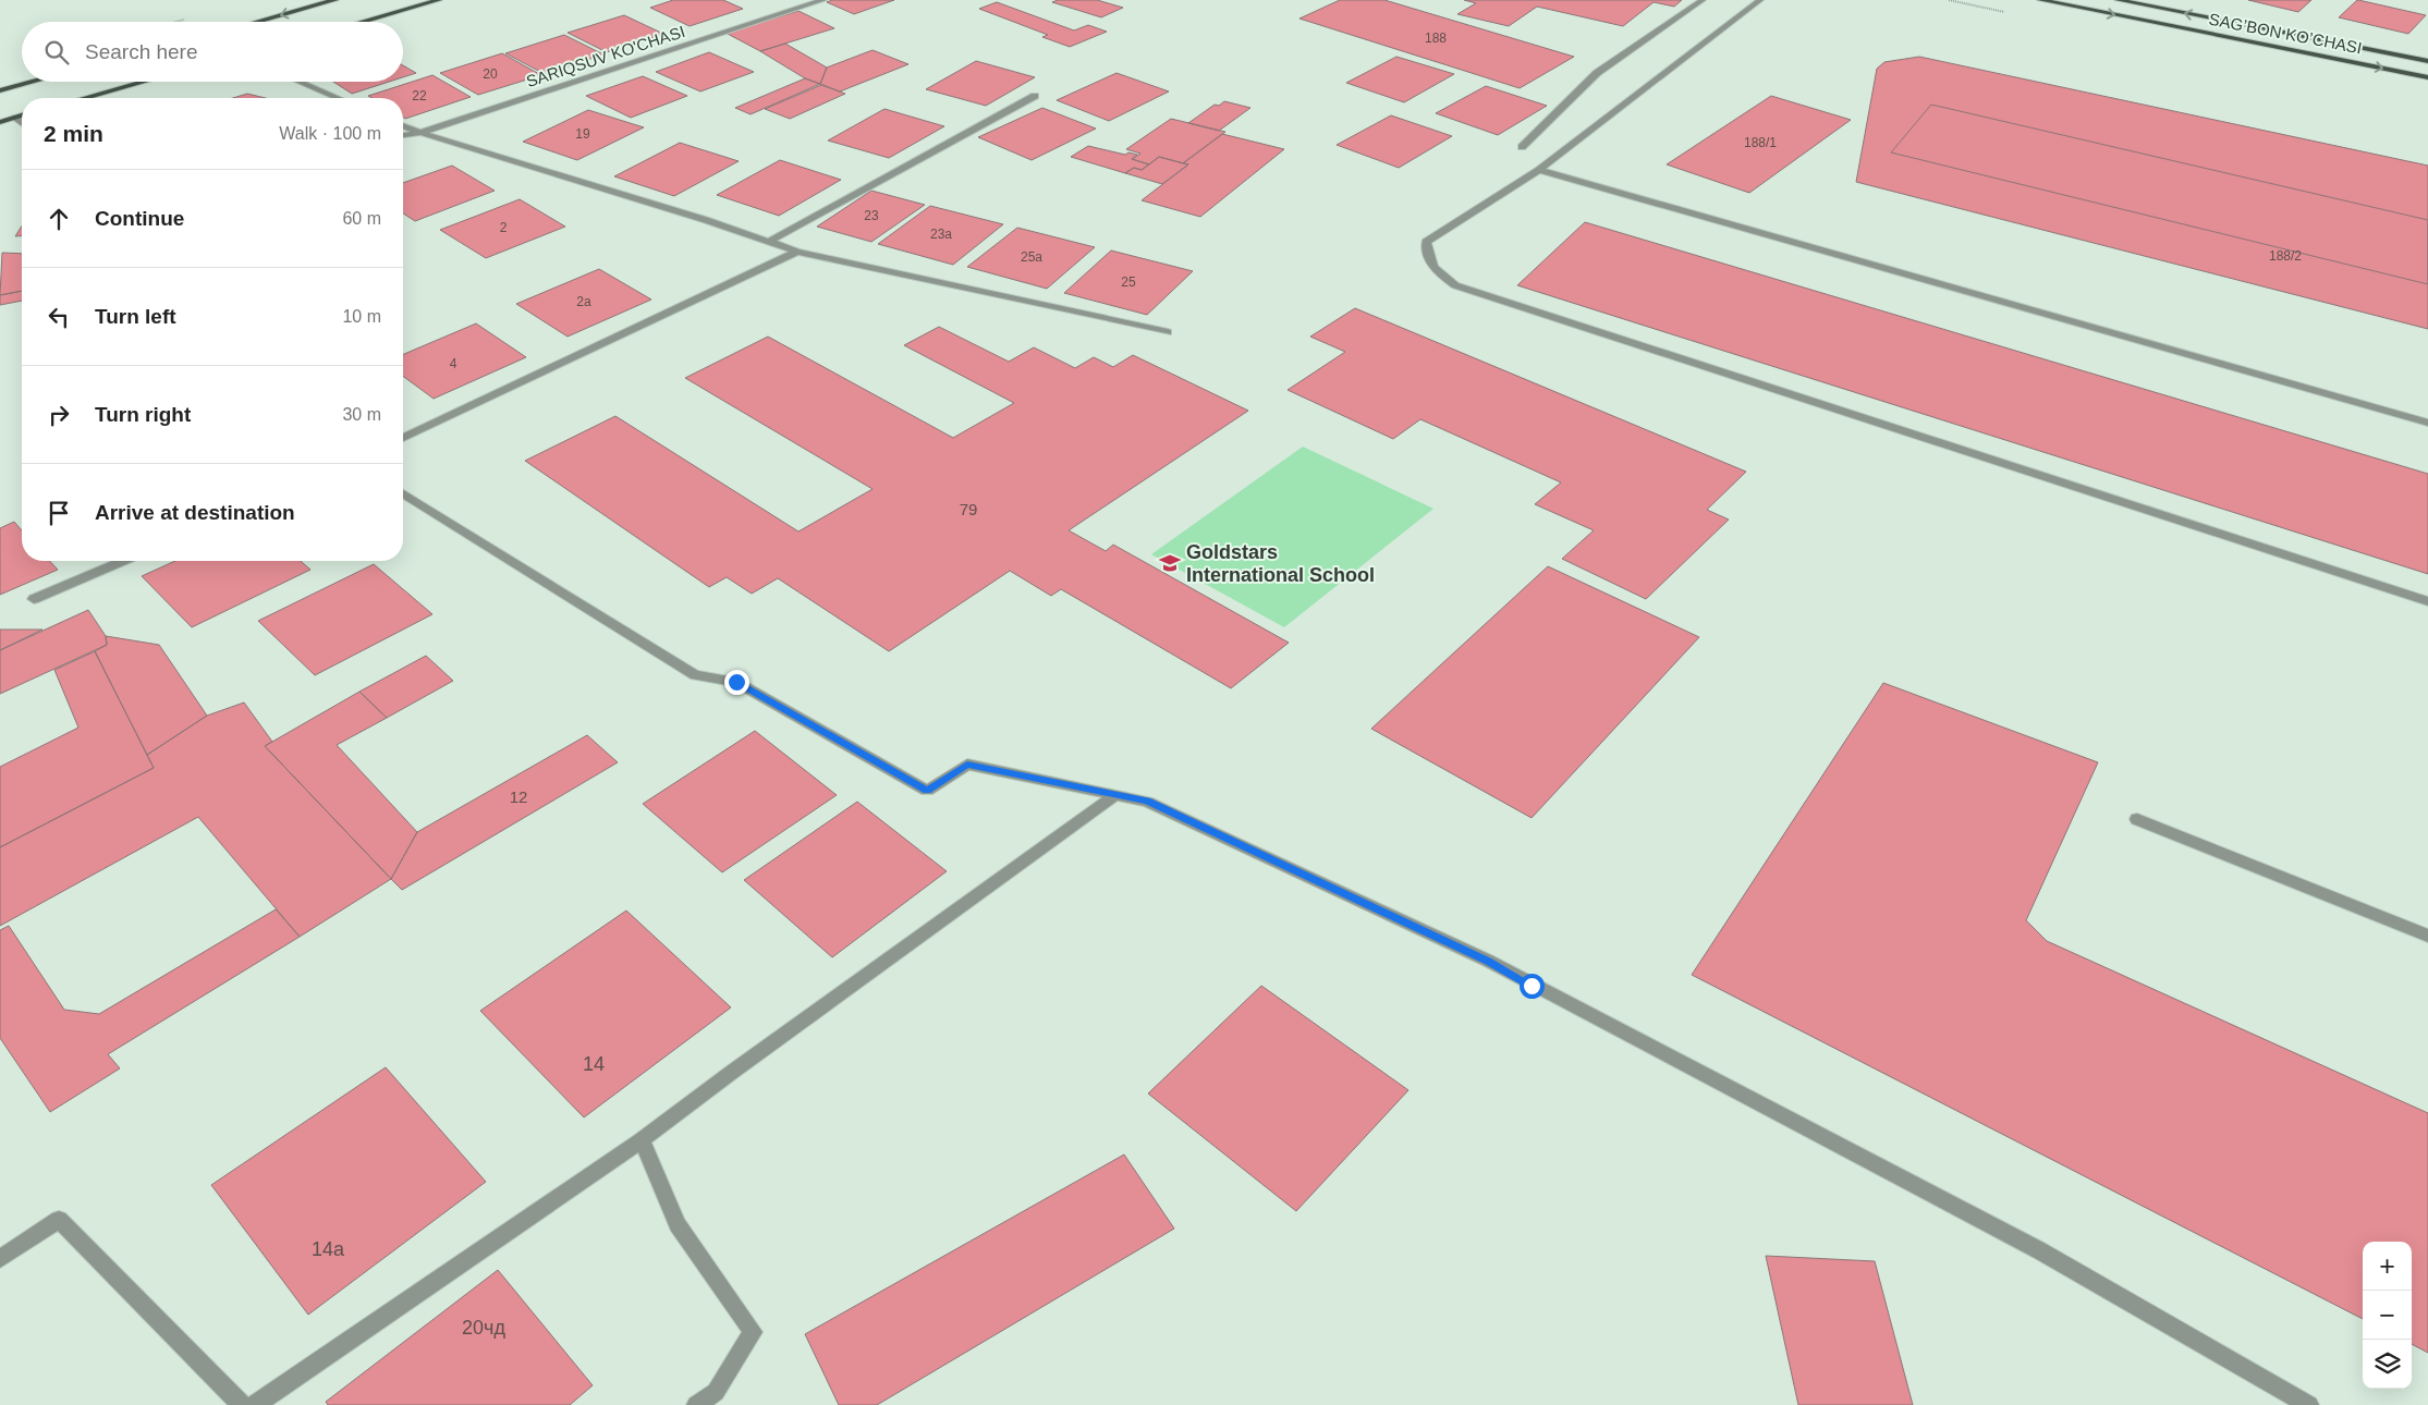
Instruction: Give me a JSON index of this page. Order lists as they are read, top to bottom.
{
  "streets": {
    "main road": ["SAG’BON KO’CHASI"],
    "street": ["SARIQSUV KO'CHASI"]
  },
  "places": {
    "school or university": ["Goldstars International School"]
  },
  "house_numbers": [
    "188",
    "20",
    "22",
    "19",
    "188/1",
    "23",
    "2",
    "23а",
    "188/2",
    "25а",
    "25",
    "2a",
    "4",
    "79",
    "12",
    "14",
    "14a",
    "20чд"
  ],
  "page": {
    "search": "Search here",
    "heading": ["2 min", "Walk · 100 m"],
    "list": [
      ["Continue", "60 m"],
      ["Turn left", "10 m"],
      ["Turn right", "30 m"],
      "Arrive at destination"
    ],
    "map_buttons": ["+", "−"]
  }
}
